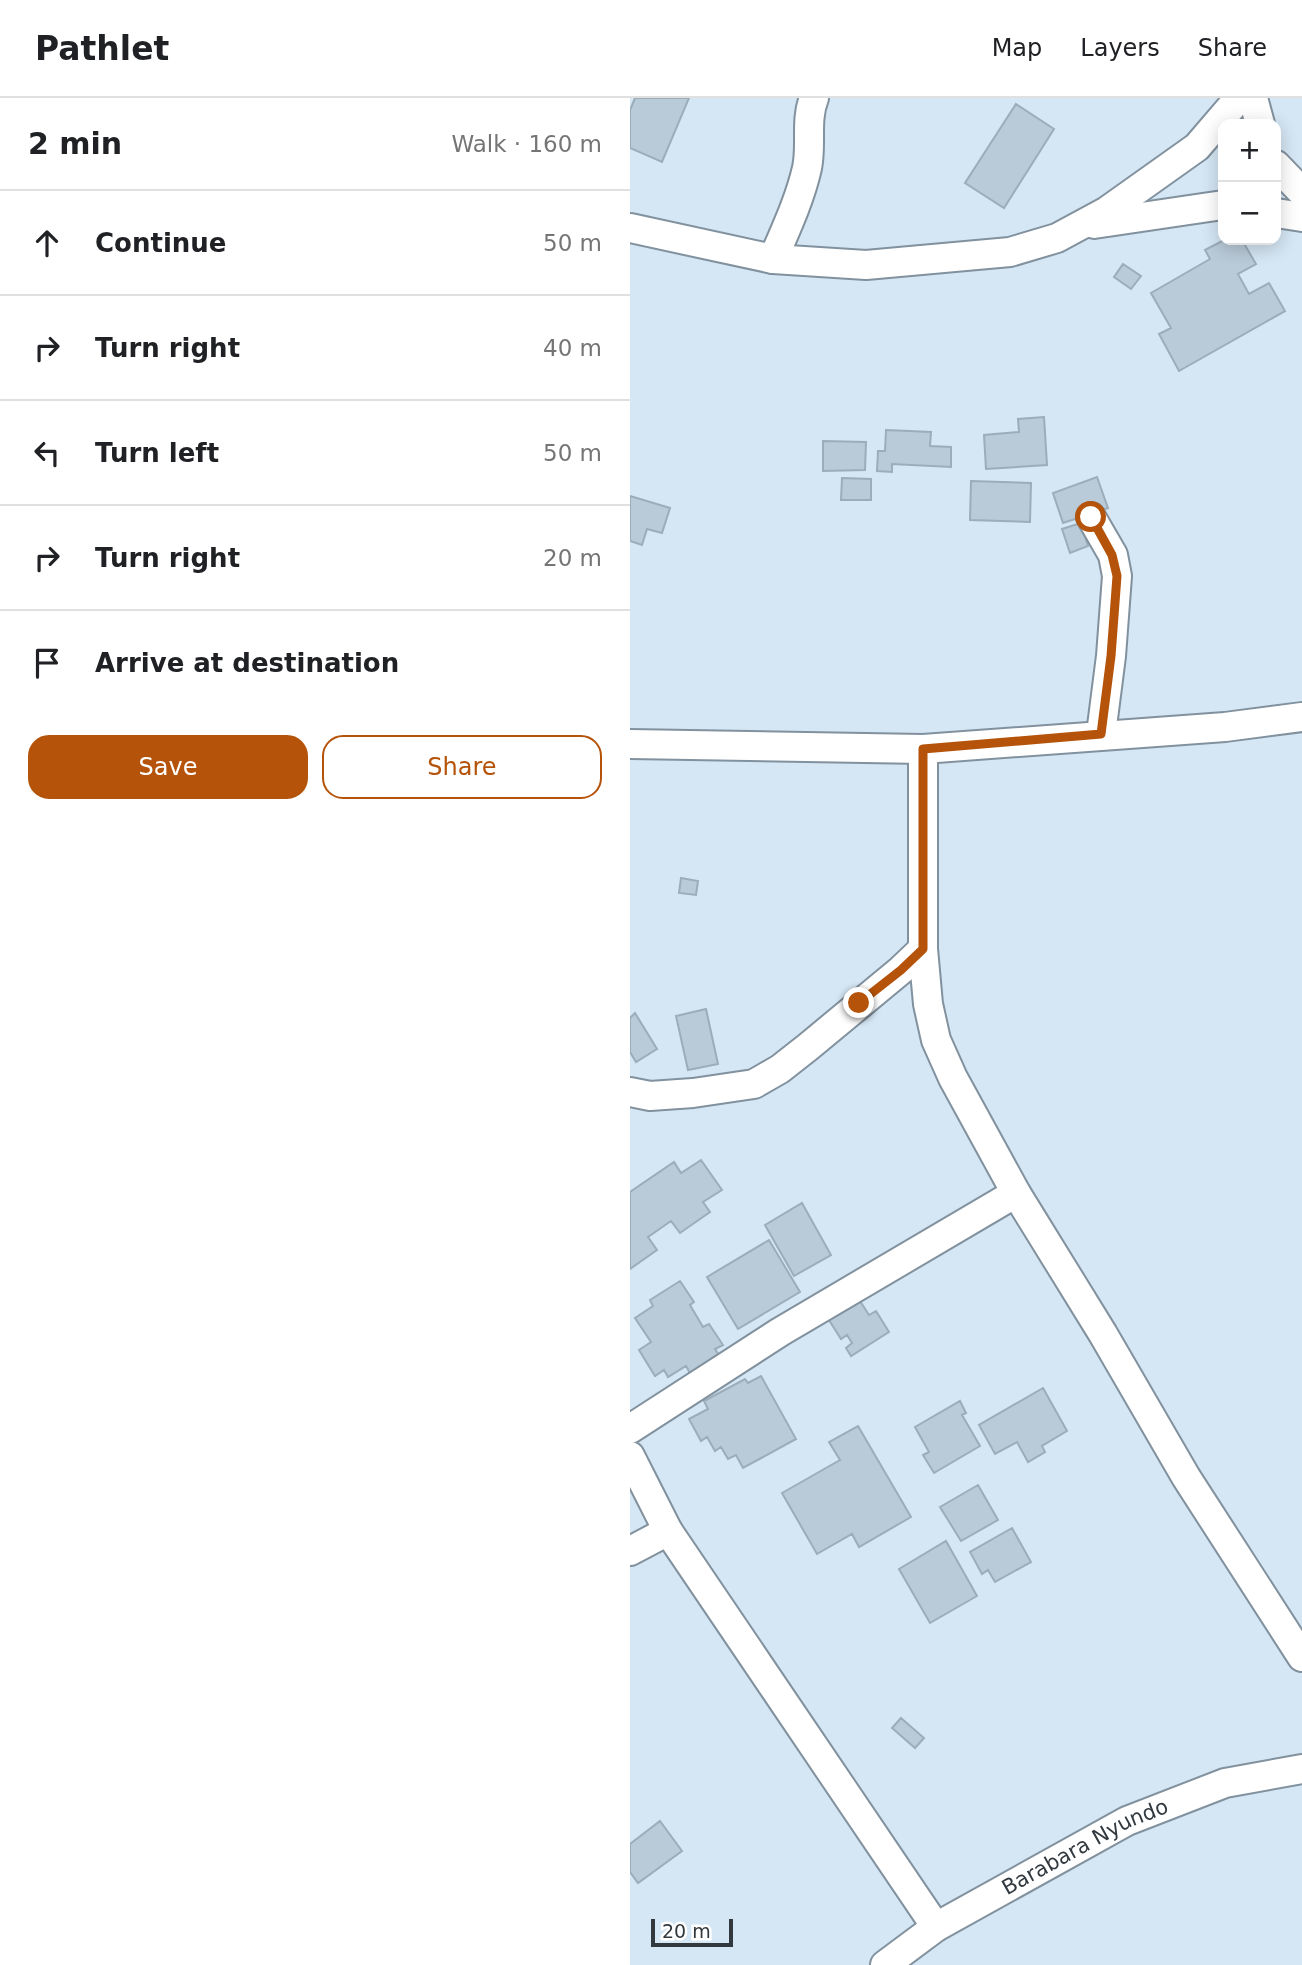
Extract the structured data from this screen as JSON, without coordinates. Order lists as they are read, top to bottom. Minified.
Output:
{"streets":{"street":["Barabara Nyundo"]},"scale_bar":"20 m","page":{"header":"Pathlet","nav":["Map","Layers","Share"],"heading":["2 min","Walk · 160 m"],"map_buttons":["+","−"],"list":[["Continue","50 m"],["Turn right","40 m"],["Turn left","50 m"],["Turn right","20 m"],"Arrive at destination"],"buttons":["Save","Share"],"scale":"20 m"}}
